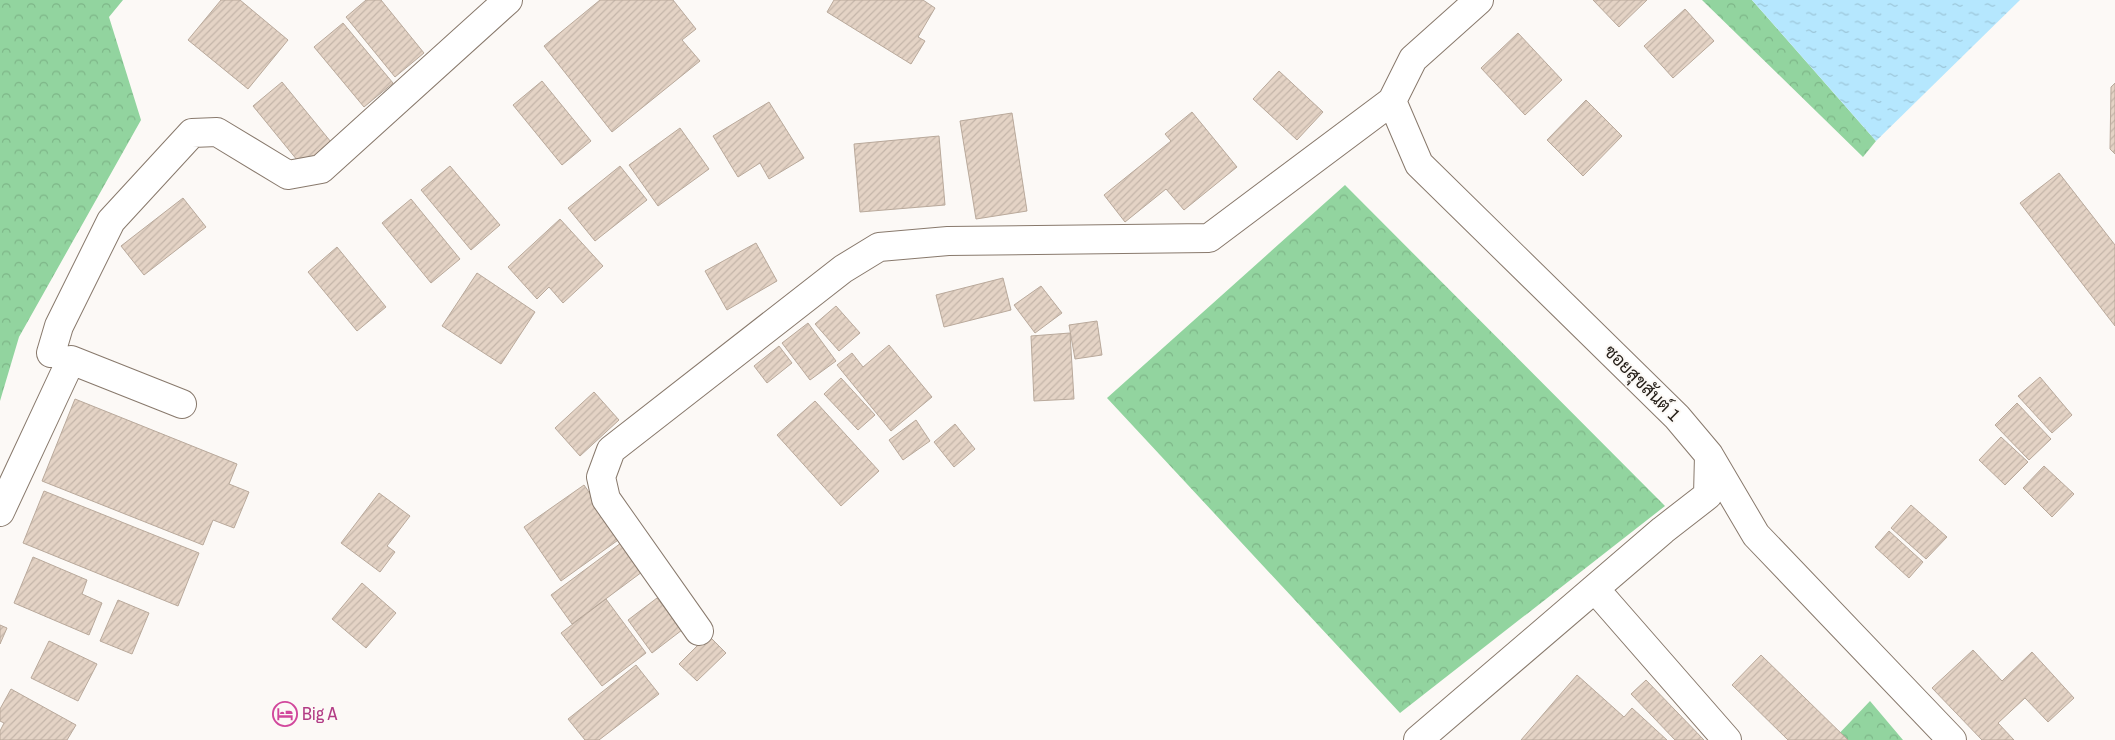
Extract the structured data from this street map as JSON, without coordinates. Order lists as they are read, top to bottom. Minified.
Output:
{"streets":{"street":["ซอยสุขสันต์ 1"]},"places":{"hotel":["Big A"]}}
